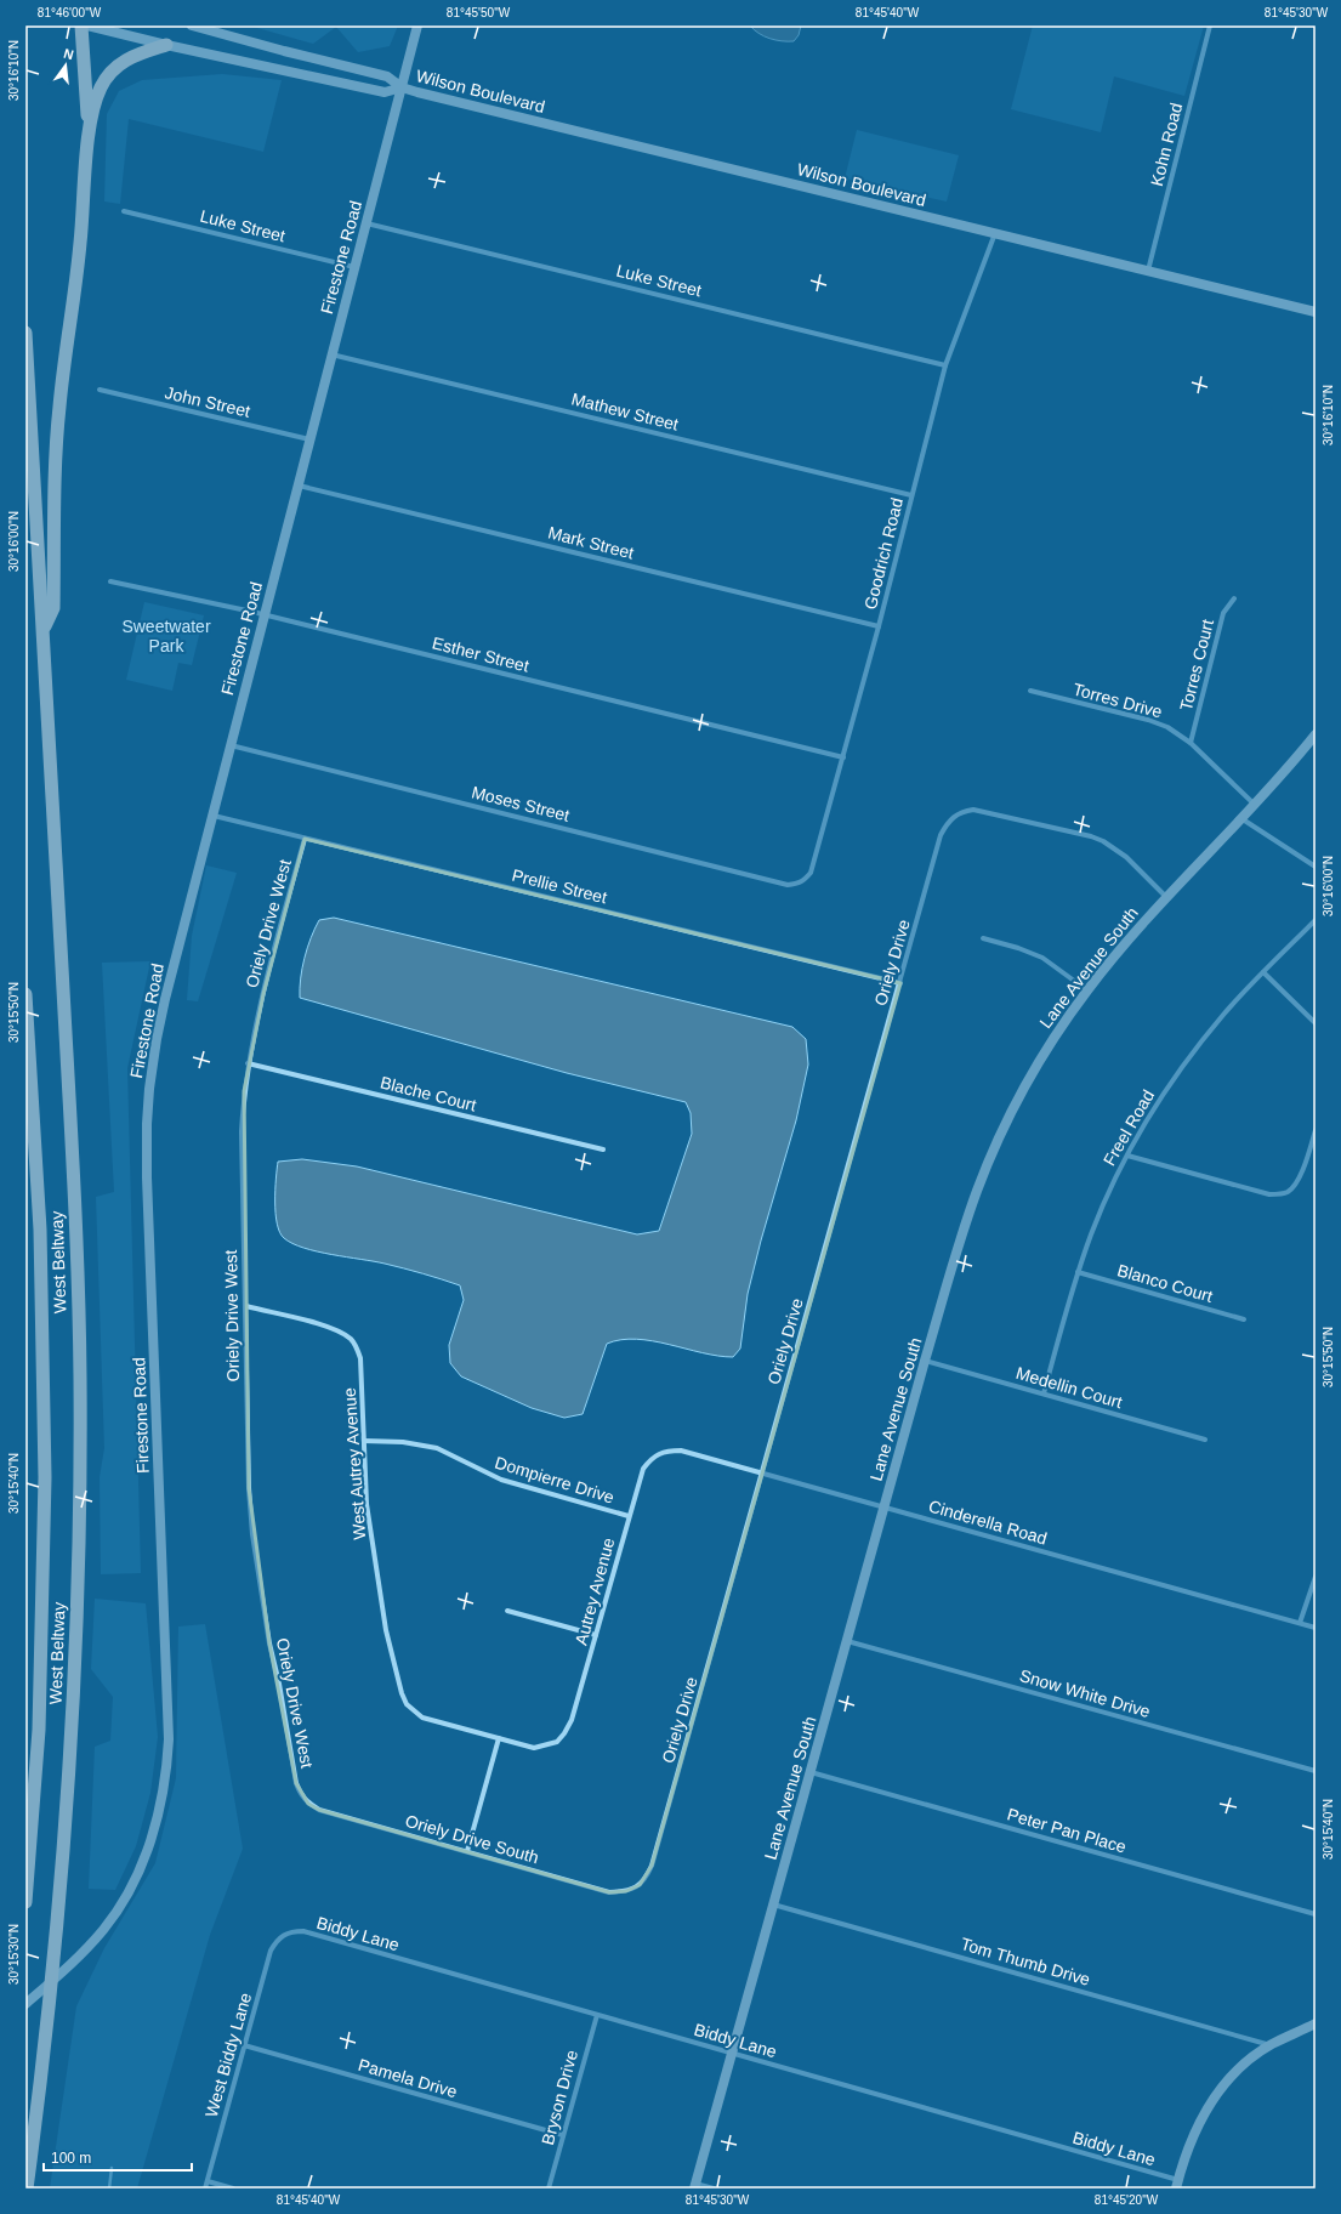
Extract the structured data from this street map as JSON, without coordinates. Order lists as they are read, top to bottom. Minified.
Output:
{"streets":{"highway":["West Beltway"],"street":["Wilson Boulevard","Kohn Road","Luke Street","Firestone Road","John Street","Mathew Street","Mark Street","Goodrich Road","Esther Street","Torres Court","Torres Drive","Moses Street","Prellie Street","Oriely Drive West","Oriely Drive","Lane Avenue South","Blache Court","Freel Road","Blanco Court","Medellin Court","West Autrey Avenue","Dompierre Drive","Cinderella Road","Autrey Avenue","Snow White Drive","Peter Pan Place","Oriely Drive South","Biddy Lane","Tom Thumb Drive","West Biddy Lane","Pamela Drive","Bryson Drive"]},"crossings":[["Wilson Boulevard","Kohn Road"],["Wilson Boulevard","Firestone Road"],["Wilson Boulevard","Goodrich Road"],["Luke Street","Firestone Road"],["Luke Street","Goodrich Road"],["Firestone Road","John Street"],["Firestone Road","Mathew Street"],["Firestone Road","Mark Street"],["Firestone Road","Esther Street"],["Firestone Road","Moses Street"],["Firestone Road","Prellie Street"],["Mathew Street","Goodrich Road"],["Mark Street","Goodrich Road"],["Goodrich Road","Esther Street"],["Goodrich Road","Moses Street"],["Torres Court","Torres Drive"],["Torres Drive","Lane Avenue South"],["Prellie Street","Oriely Drive West"],["Prellie Street","Oriely Drive"],["Oriely Drive West","Blache Court"],["Oriely Drive West","West Autrey Avenue"],["Oriely Drive West","Oriely Drive South"],["Oriely Drive","Lane Avenue South"],["Oriely Drive","Cinderella Road"],["Oriely Drive","Oriely Drive South"],["Lane Avenue South","Medellin Court"],["Lane Avenue South","Cinderella Road"],["Lane Avenue South","Snow White Drive"],["Lane Avenue South","Peter Pan Place"],["Lane Avenue South","Biddy Lane"],["Lane Avenue South","Tom Thumb Drive"],["Freel Road","Blanco Court"],["Freel Road","Medellin Court"],["West Autrey Avenue","Dompierre Drive"],["West Autrey Avenue","Autrey Avenue"],["Dompierre Drive","Autrey Avenue"],["Cinderella Road","Autrey Avenue"],["Biddy Lane","West Biddy Lane"],["Biddy Lane","Bryson Drive"],["West Biddy Lane","Pamela Drive"],["Pamela Drive","Bryson Drive"]],"parks":["Sweetwater Park"],"scale_bar":"100 m","north":"top","coordinates":["81°46'00\"W","81°45'50\"W","81°45'40\"W","81°45'30\"W","30°16'10\"N","30°16'00\"N","30°15'50\"N","30°15'40\"N","30°15'30\"N","81°45'20\"W"]}
